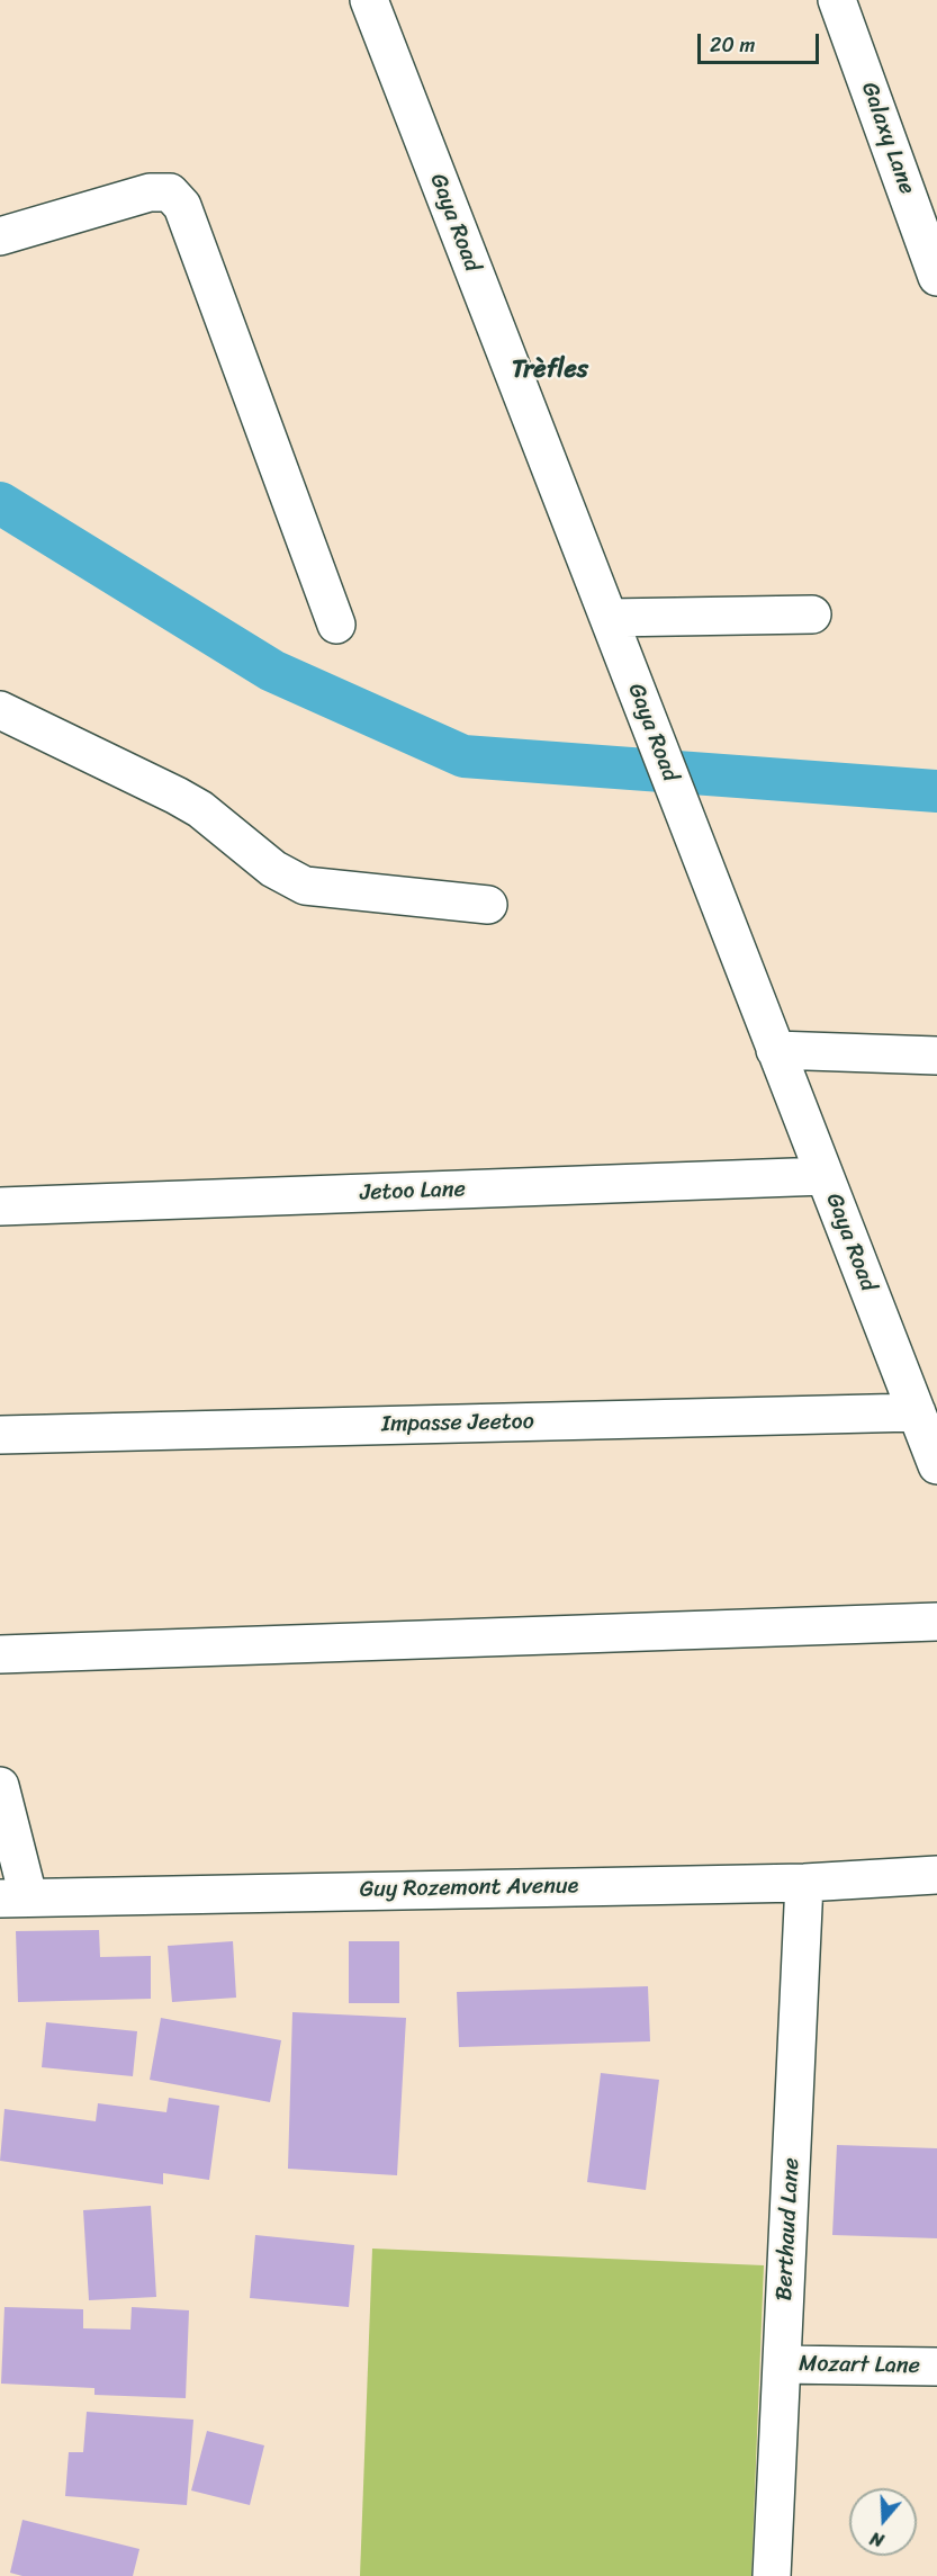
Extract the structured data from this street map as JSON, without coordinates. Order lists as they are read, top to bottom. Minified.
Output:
{"streets":{"street":["Galaxy Lane","Gaya Road","Jetoo Lane","Impasse Jeetoo","Guy Rozemont Avenue","Berthaud Lane","Mozart Lane"]},"crossings":[["Gaya Road","Jetoo Lane"],["Gaya Road","Impasse Jeetoo"],["Guy Rozemont Avenue","Berthaud Lane"],["Berthaud Lane","Mozart Lane"]],"districts":["Trèfles"],"scale_bar":"20 m","north":"bottom"}
